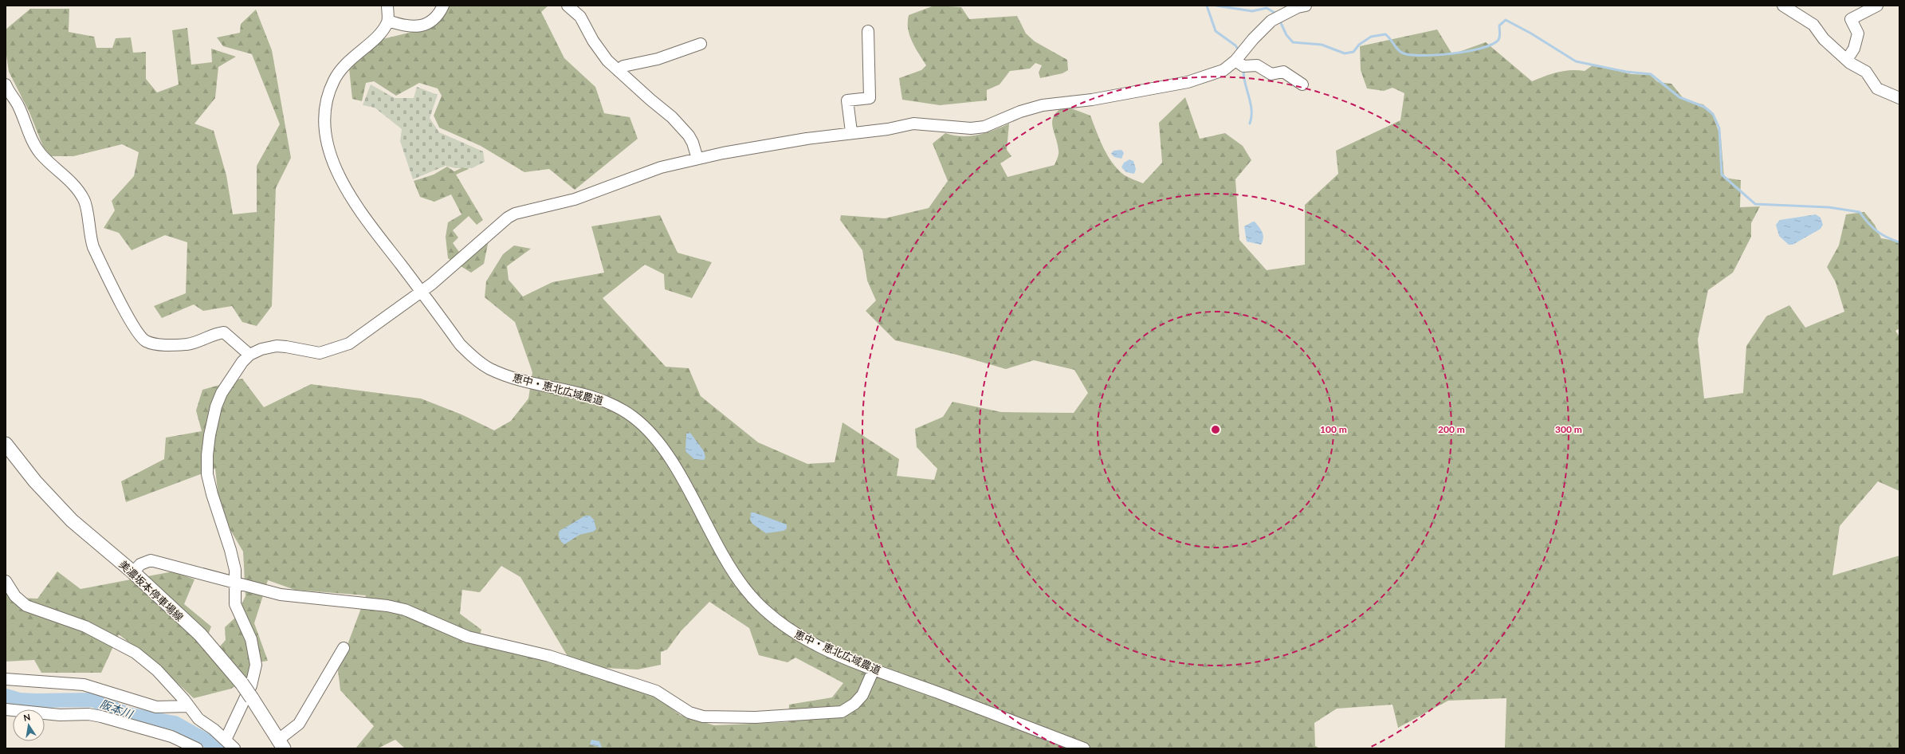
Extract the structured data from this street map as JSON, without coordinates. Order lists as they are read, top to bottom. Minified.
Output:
{"streets":{"main road":["美濃坂本停車場線"],"street":["恵中・恵北広域農道"]},"water":["阪本川"],"north":"top","rings":["100 m","200 m","300 m"]}
